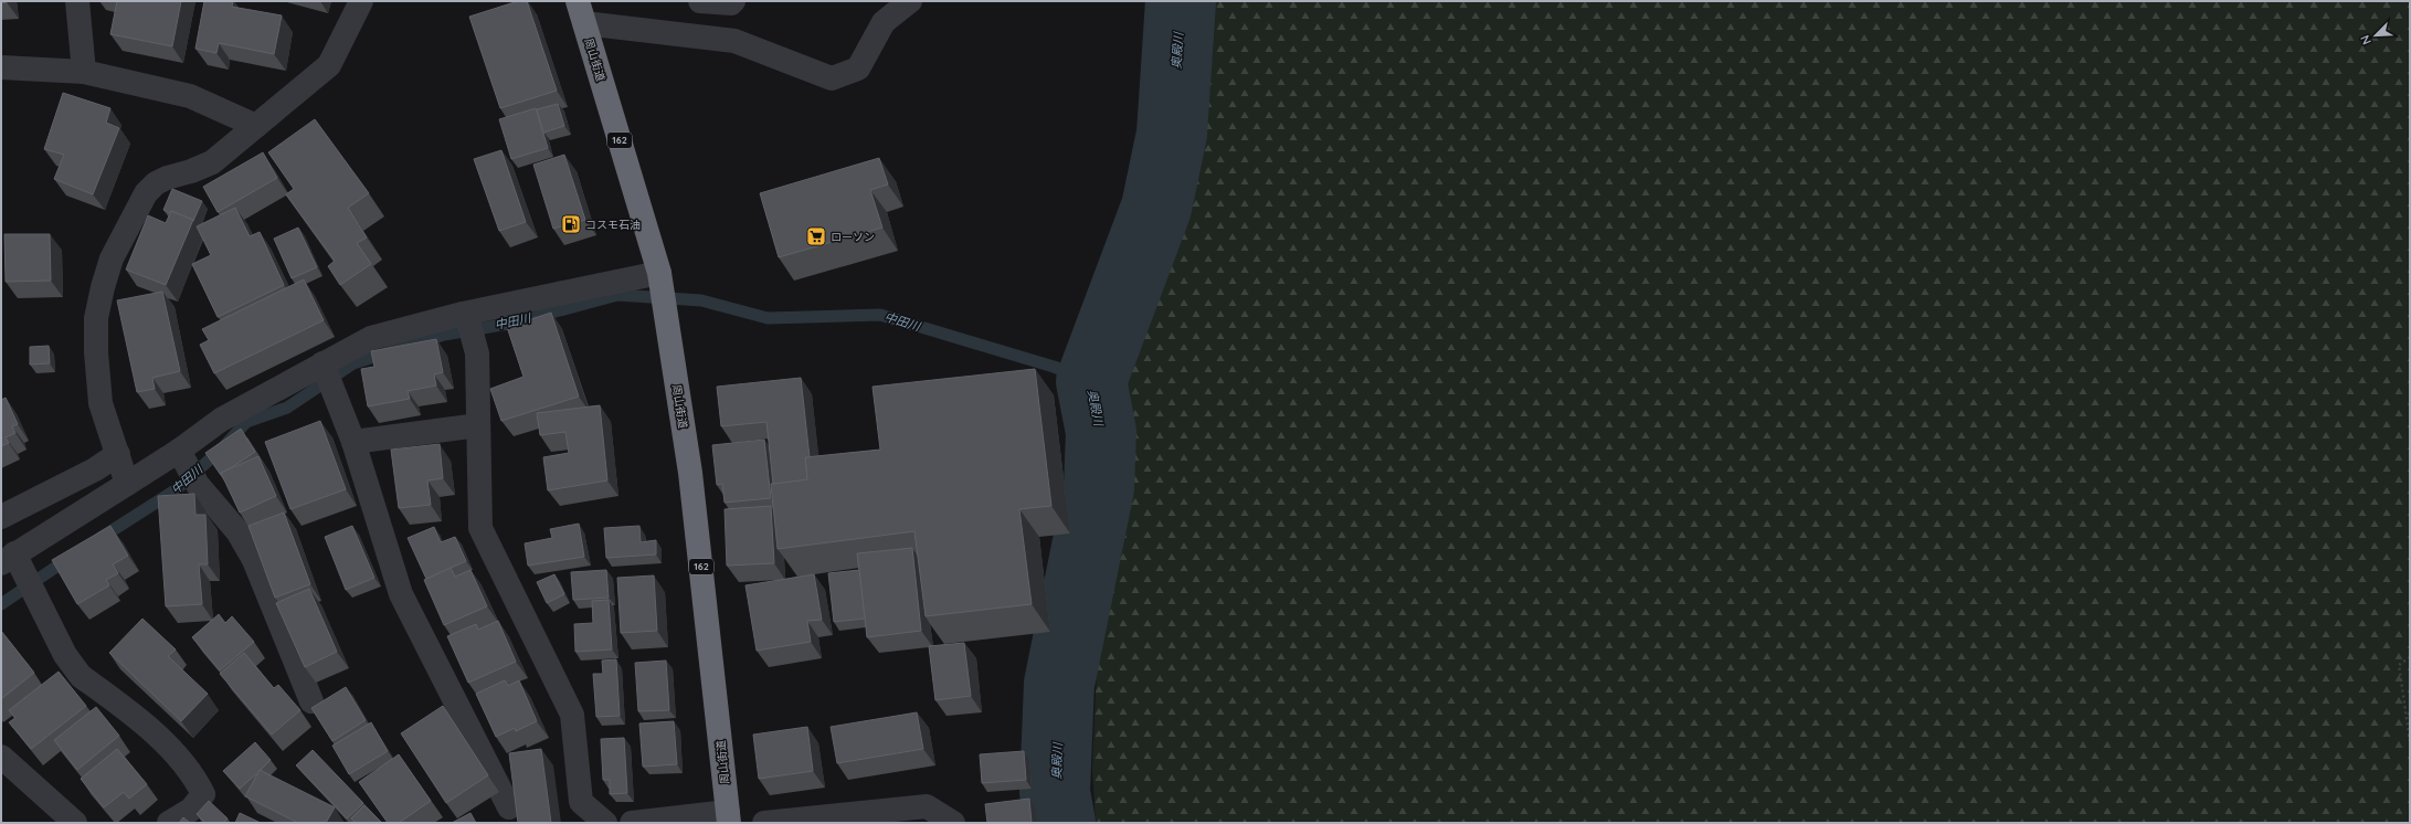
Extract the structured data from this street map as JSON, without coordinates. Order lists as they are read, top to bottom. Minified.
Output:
{"streets":{"highway":["周山街道","162"]},"water":["奥殿川","中田川"],"places":{"fuel station":["コスモ石油"],"supermarket":["ローソン"]},"north":"bottom left"}
